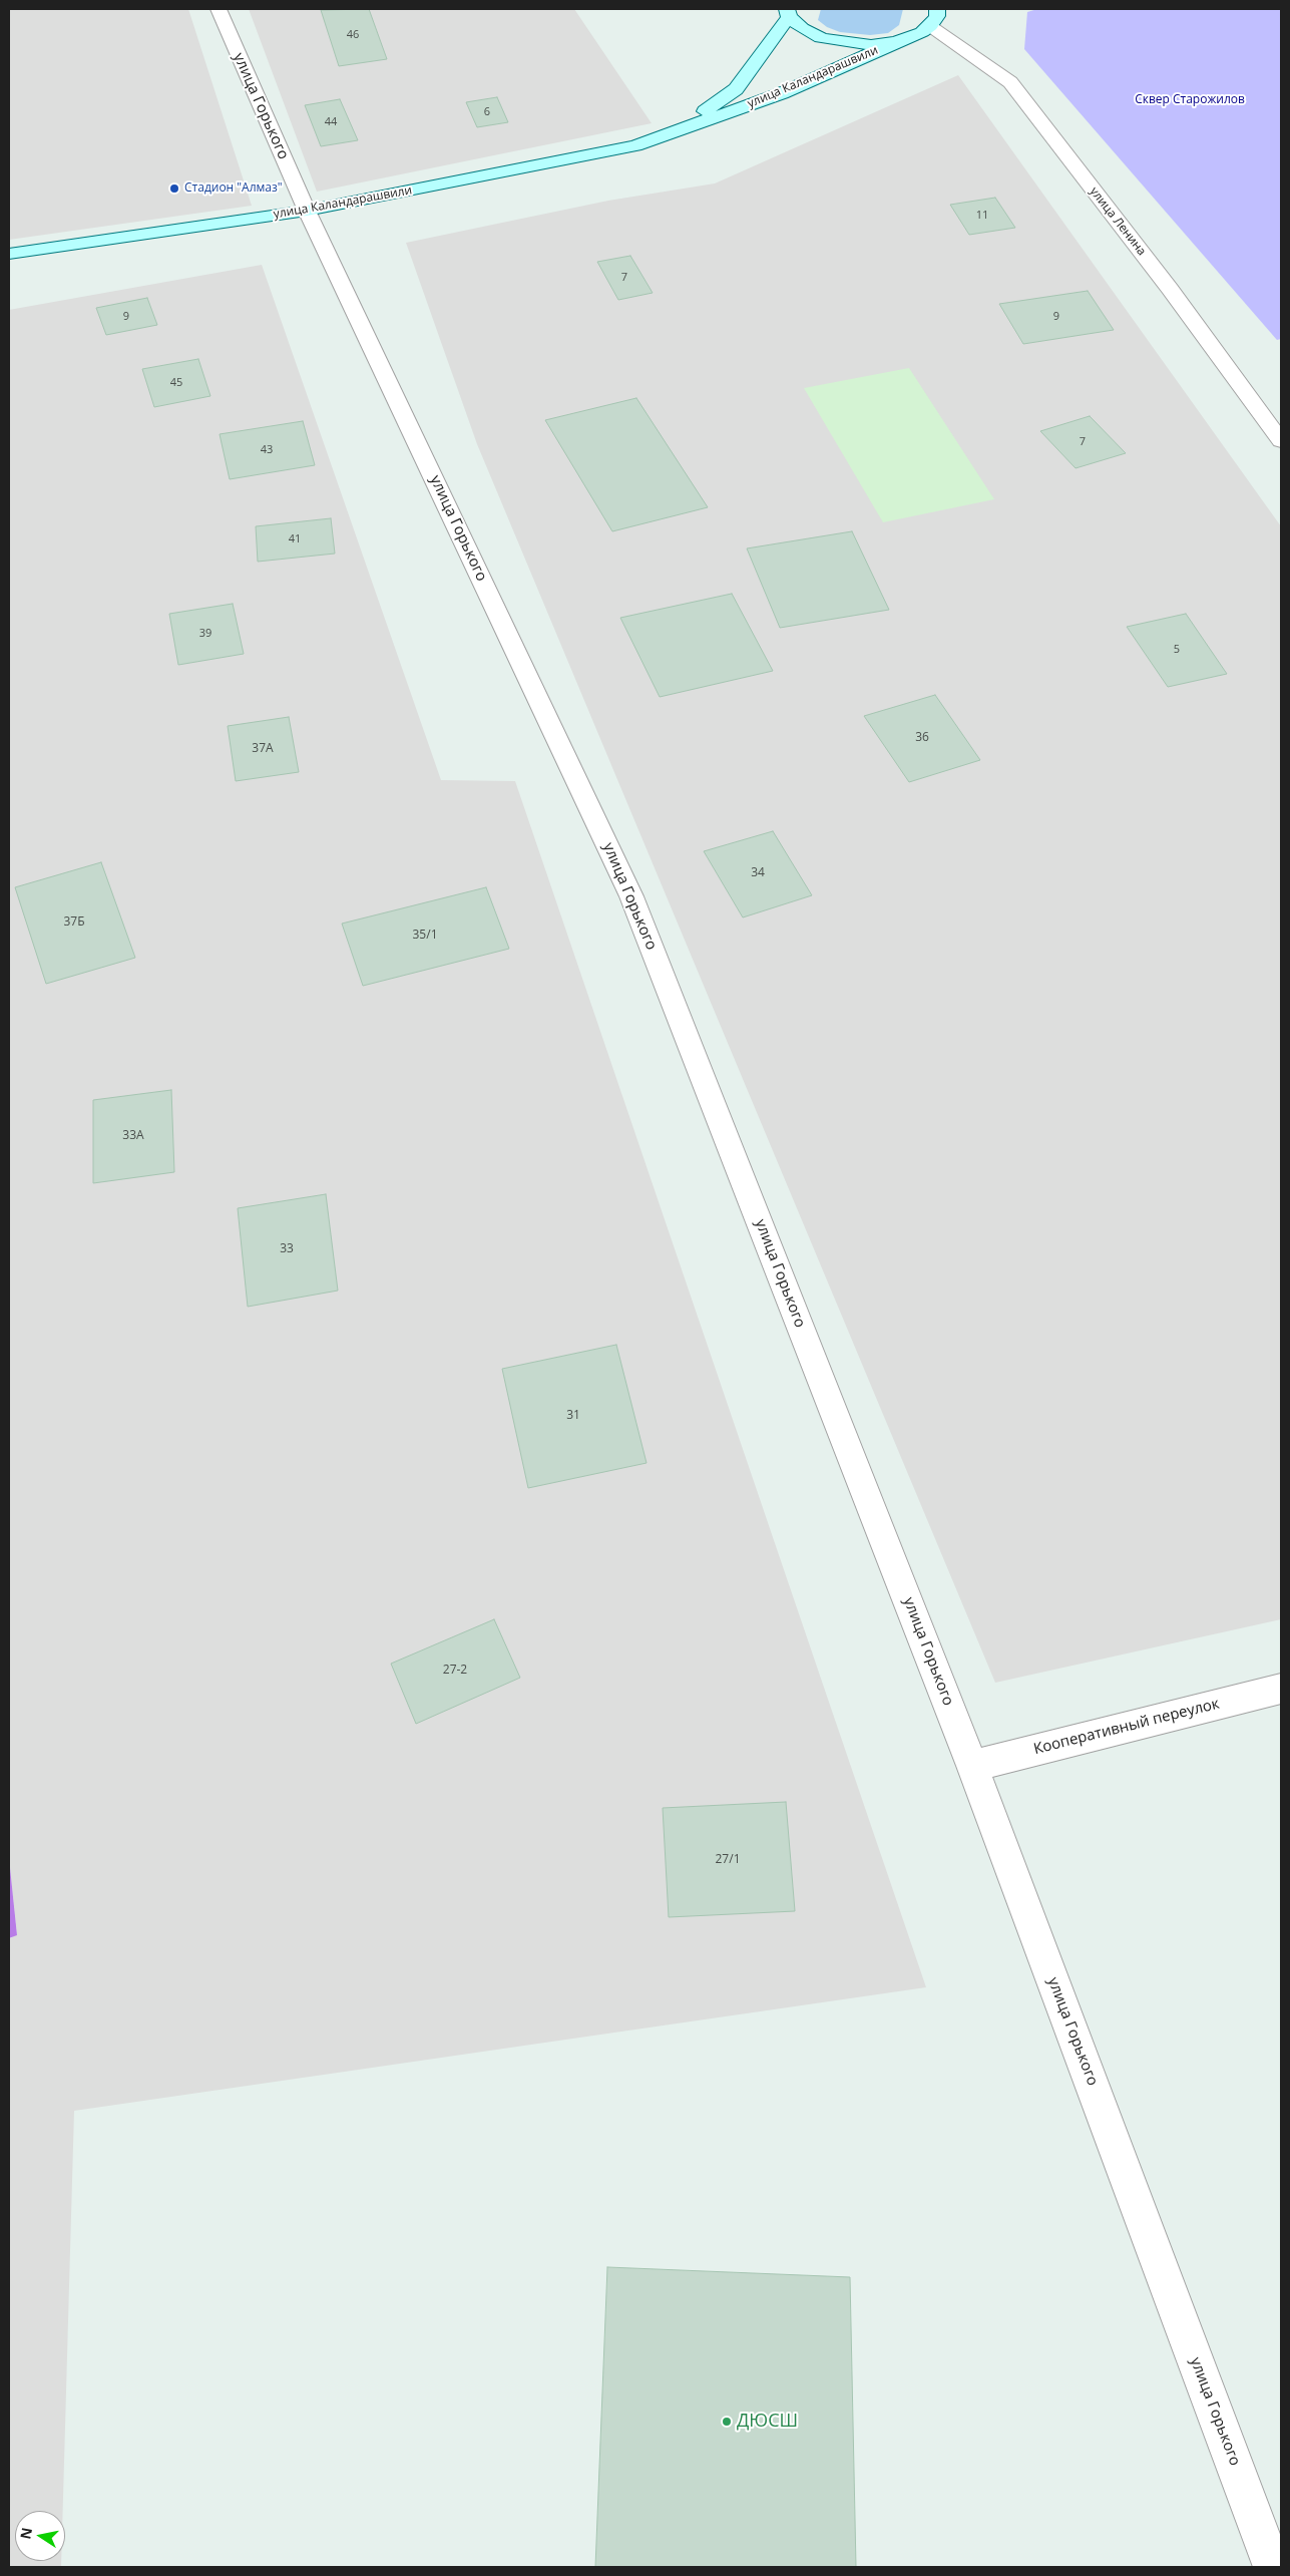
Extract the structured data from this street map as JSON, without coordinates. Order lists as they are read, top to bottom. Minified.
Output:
{"streets":{"main road":["улица Каландарашвили"],"street":["улица Горького","улица Ленина","Кооперативный переулок"]},"crossings":[["улица Каландарашвили","улица Горького"],["улица Горького","Кооперативный переулок"]],"parks":["Cквер Старожилов"],"places":["Стадион \"Алмаз\"","ДЮСШ"],"house_numbers":["46","6","44","11","7","9","9","45","7","43","41","39","5","36","37А","34","37Б","35/1","33А","33","31","27-2","27/1"],"north":"left"}
